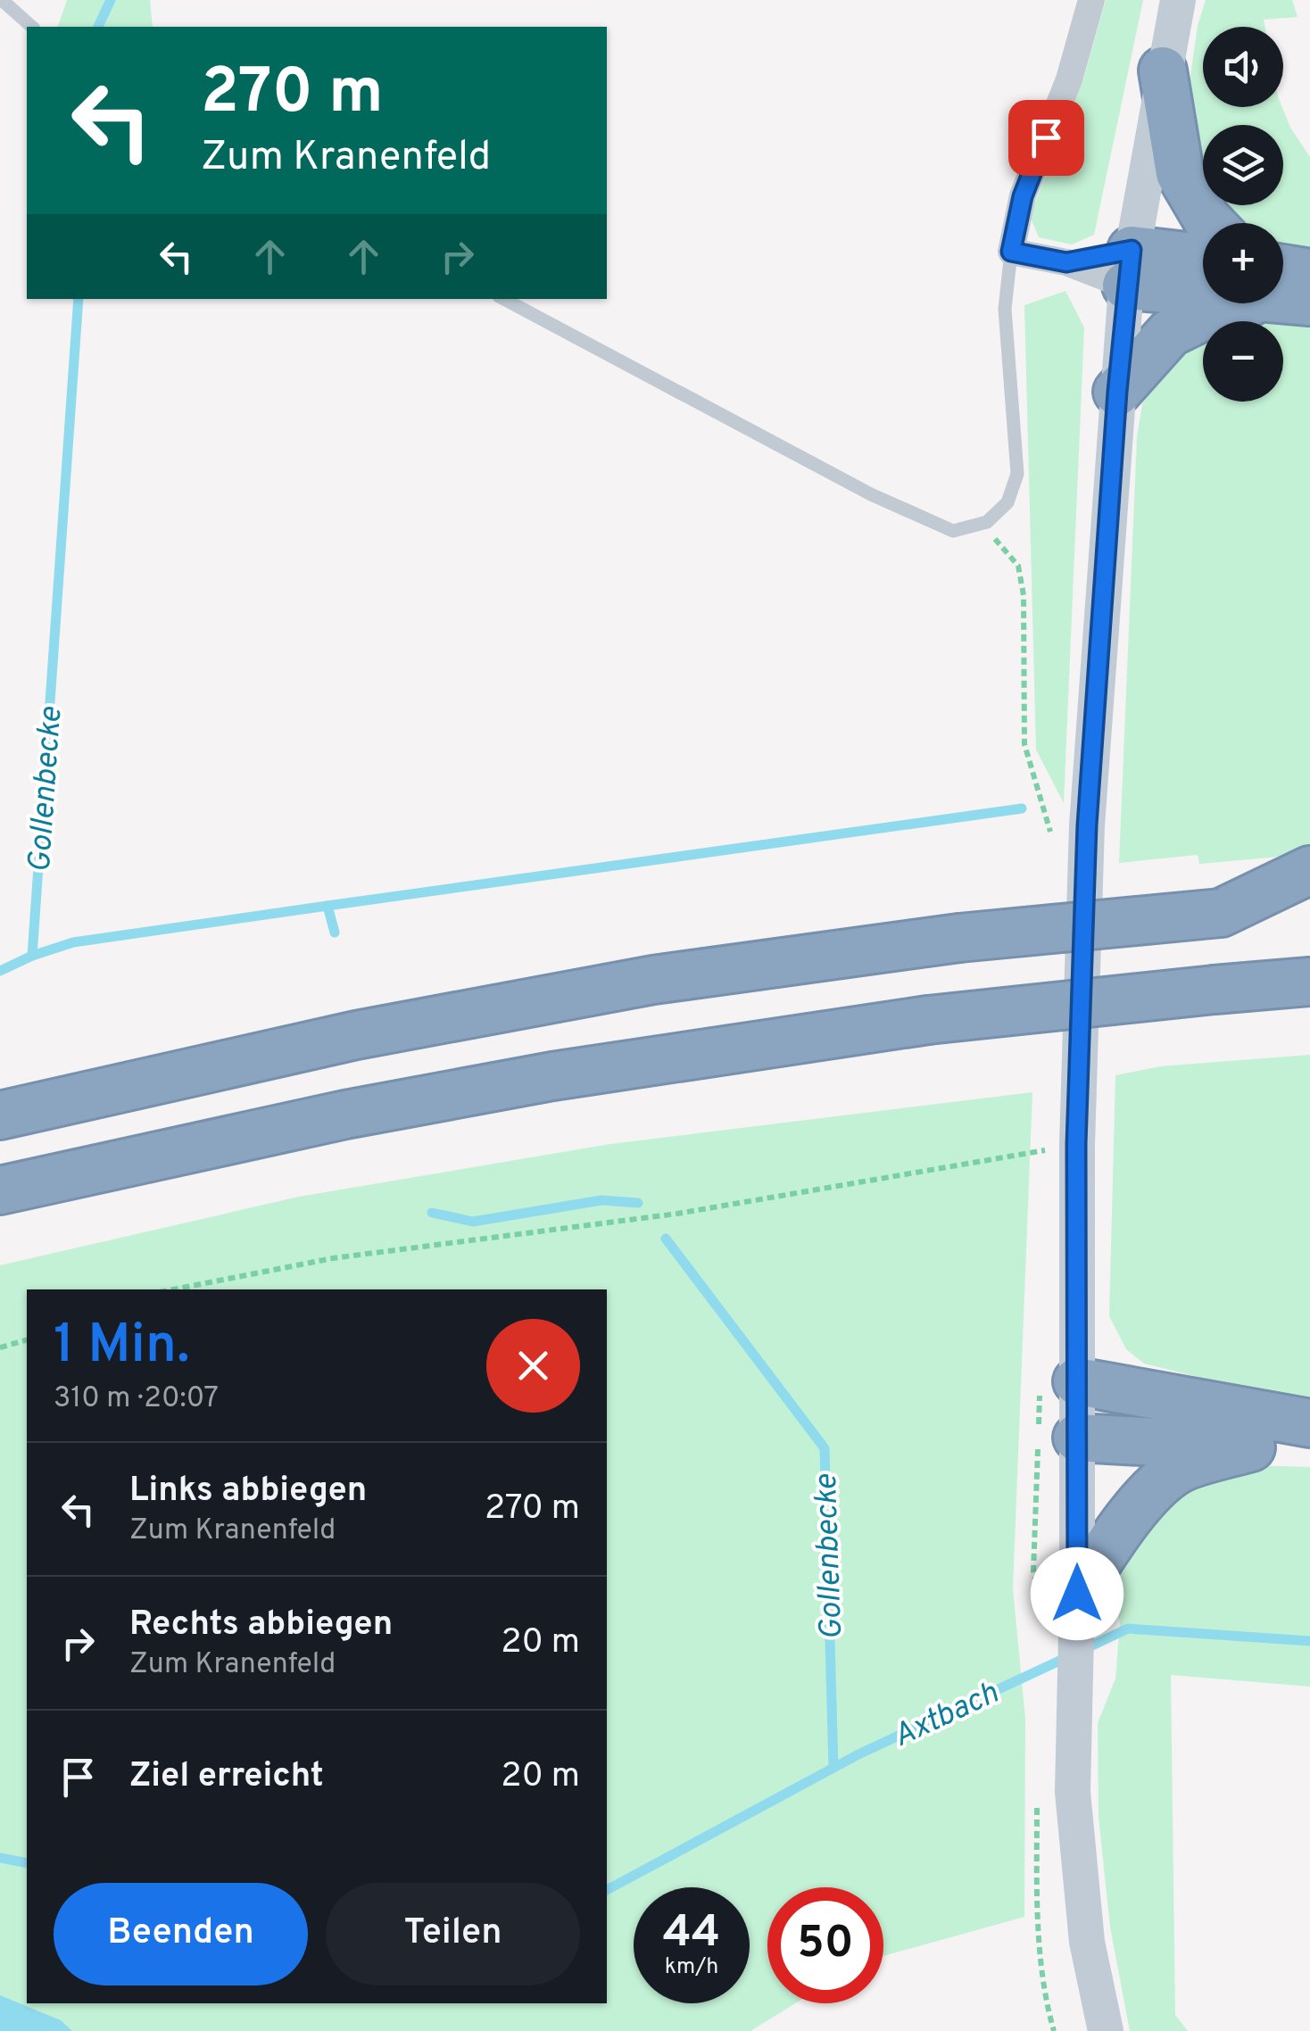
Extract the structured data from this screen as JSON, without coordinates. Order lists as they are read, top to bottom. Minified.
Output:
{"water":["Gollenbecke","Axtbach"],"page":{"map_buttons":["+","−"],"turn":["270 m","Zum Kranenfeld"],"heading":["1 Min.","310 m · 20:07"],"list":[{"name":"Links abbiegen","note":"Zum Kranenfeld","value":"270 m"},{"name":"Rechts abbiegen","note":"Zum Kranenfeld","value":"20 m"},{"name":"Ziel erreicht","value":"20 m"}],"buttons":["Beenden","Teilen"],"speed":"44 km/h","limit":"50"}}
